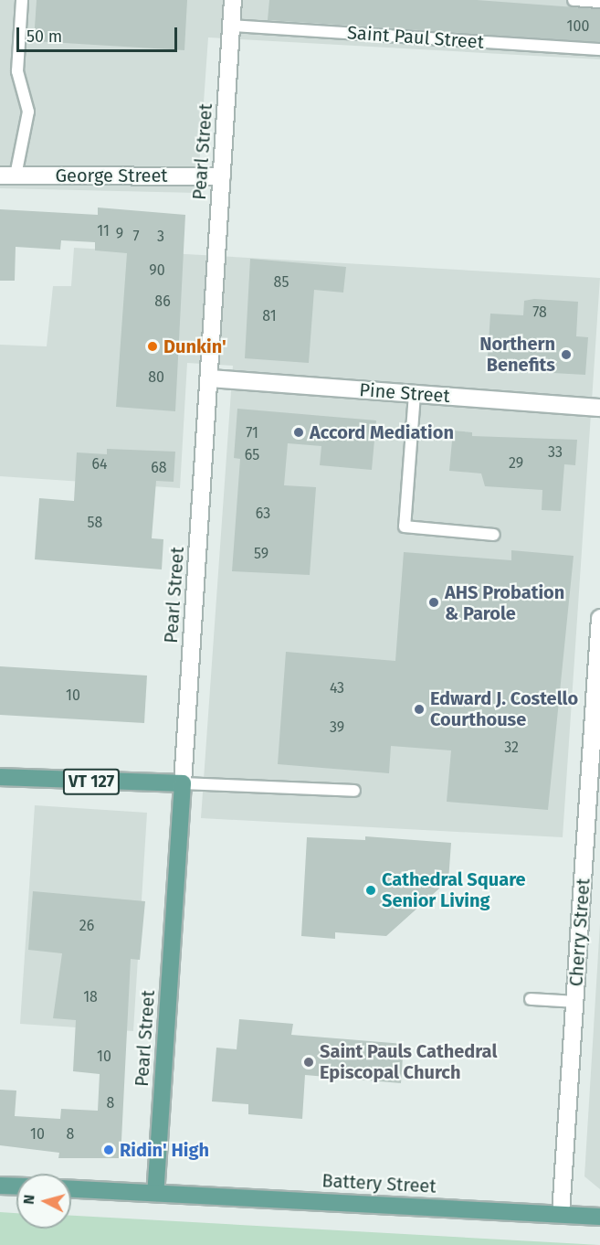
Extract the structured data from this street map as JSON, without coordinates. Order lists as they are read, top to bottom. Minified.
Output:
{"streets":{"main road":["Pearl Street","VT 127","Battery Street"],"street":["George Street","Pine Street","Cherry Street"],"lane":["Saint Paul Street"]},"crossings":[["Saint Paul Street","Pearl Street"],["Pearl Street","George Street"],["Pearl Street","Pine Street"],["Pearl Street","VT 127"],["Pearl Street","Battery Street"],["Cherry Street","Battery Street"]],"places":["Dunkin'","Northern Benefits","Accord Mediation","AHS Probation & Parole","Edward J. Costello Courthouse","Cathedral Square Senior Living","Saint Pauls Cathedral Episcopal Church","Ridin' High"],"house_numbers":["100","11","9","7","3","90","85","86","78","81","80","71","33","65","29","64","68","63","58","59","43","10","39","32","26","18","10","8","10","8"],"scale_bar":"50 m","north":"left"}
